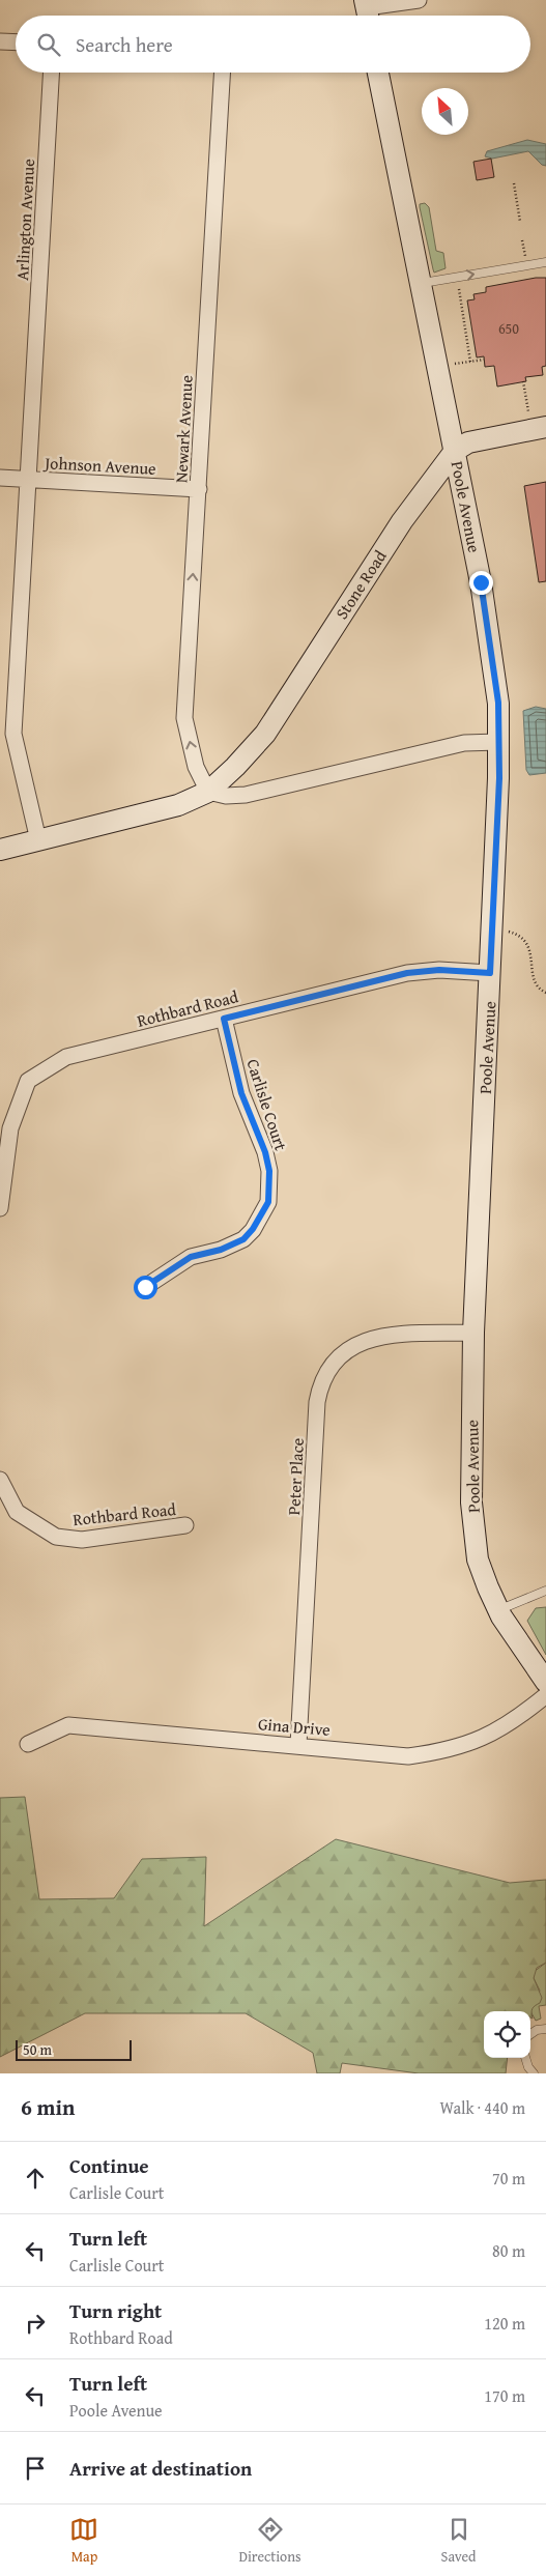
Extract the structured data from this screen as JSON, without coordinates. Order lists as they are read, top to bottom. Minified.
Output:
{"streets":{"street":["Arlington Avenue","Newark Avenue","Johnson Avenue","Poole Avenue","Stone Road","Rothbard Road","Carlisle Court","Peter Place","Gina Drive"]},"crossings":[["Arlington Avenue","Johnson Avenue"],["Arlington Avenue","Stone Road"],["Newark Avenue","Johnson Avenue"],["Newark Avenue","Stone Road"],["Poole Avenue","Stone Road"],["Poole Avenue","Rothbard Road"],["Poole Avenue","Peter Place"],["Rothbard Road","Carlisle Court"],["Peter Place","Gina Drive"]],"one_way":["Newark Avenue"],"house_numbers":["650"],"scale_bar":"50 m","north":"top left","page":{"search":"Search here","scale":"50 m","heading":["6 min","Walk · 440 m"],"list":[["Continue","Carlisle Court","70 m"],["Turn left","Carlisle Court","80 m"],["Turn right","Rothbard Road","120 m"],["Turn left","Poole Avenue","170 m"],"Arrive at destination"],"nav":["Map","Directions","Saved"]}}
